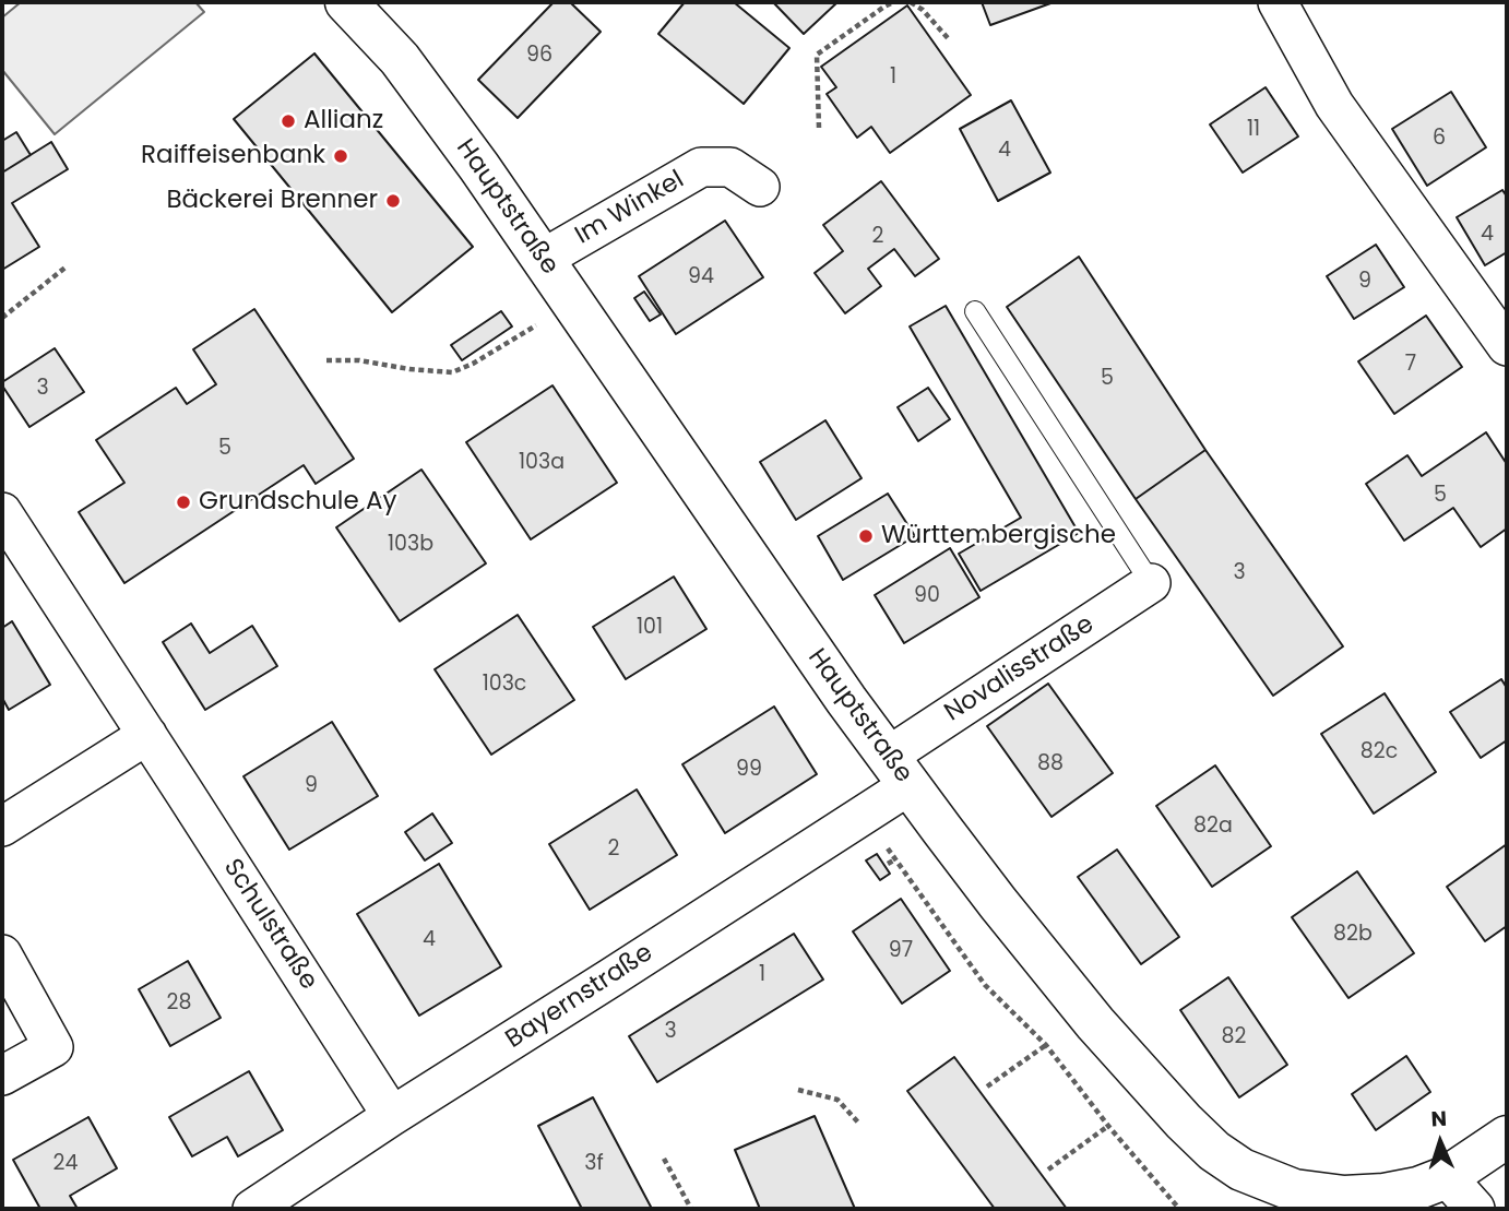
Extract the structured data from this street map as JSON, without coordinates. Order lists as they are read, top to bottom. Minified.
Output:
{"streets":{"main road":["Hauptstraße"],"street":["Im Winkel","Novalisstraße","Schulstraße","Bayernstraße"]},"crossings":[["Hauptstraße","Im Winkel"],["Hauptstraße","Novalisstraße"],["Hauptstraße","Bayernstraße"],["Novalisstraße","Bayernstraße"],["Schulstraße","Bayernstraße"]],"places":["Allianz","Raiffeisenbank","Bäckerei Brenner","Grundschule Ay","Württembergische"],"house_numbers":["96","1","11","6","4","4","2","94","9","7","5","3","5","103a","5","103b","3","90","101","103c","82c","88","99","9","82a","2","82b","4","97","1","28","3","82","24","3f"],"north":"top"}
